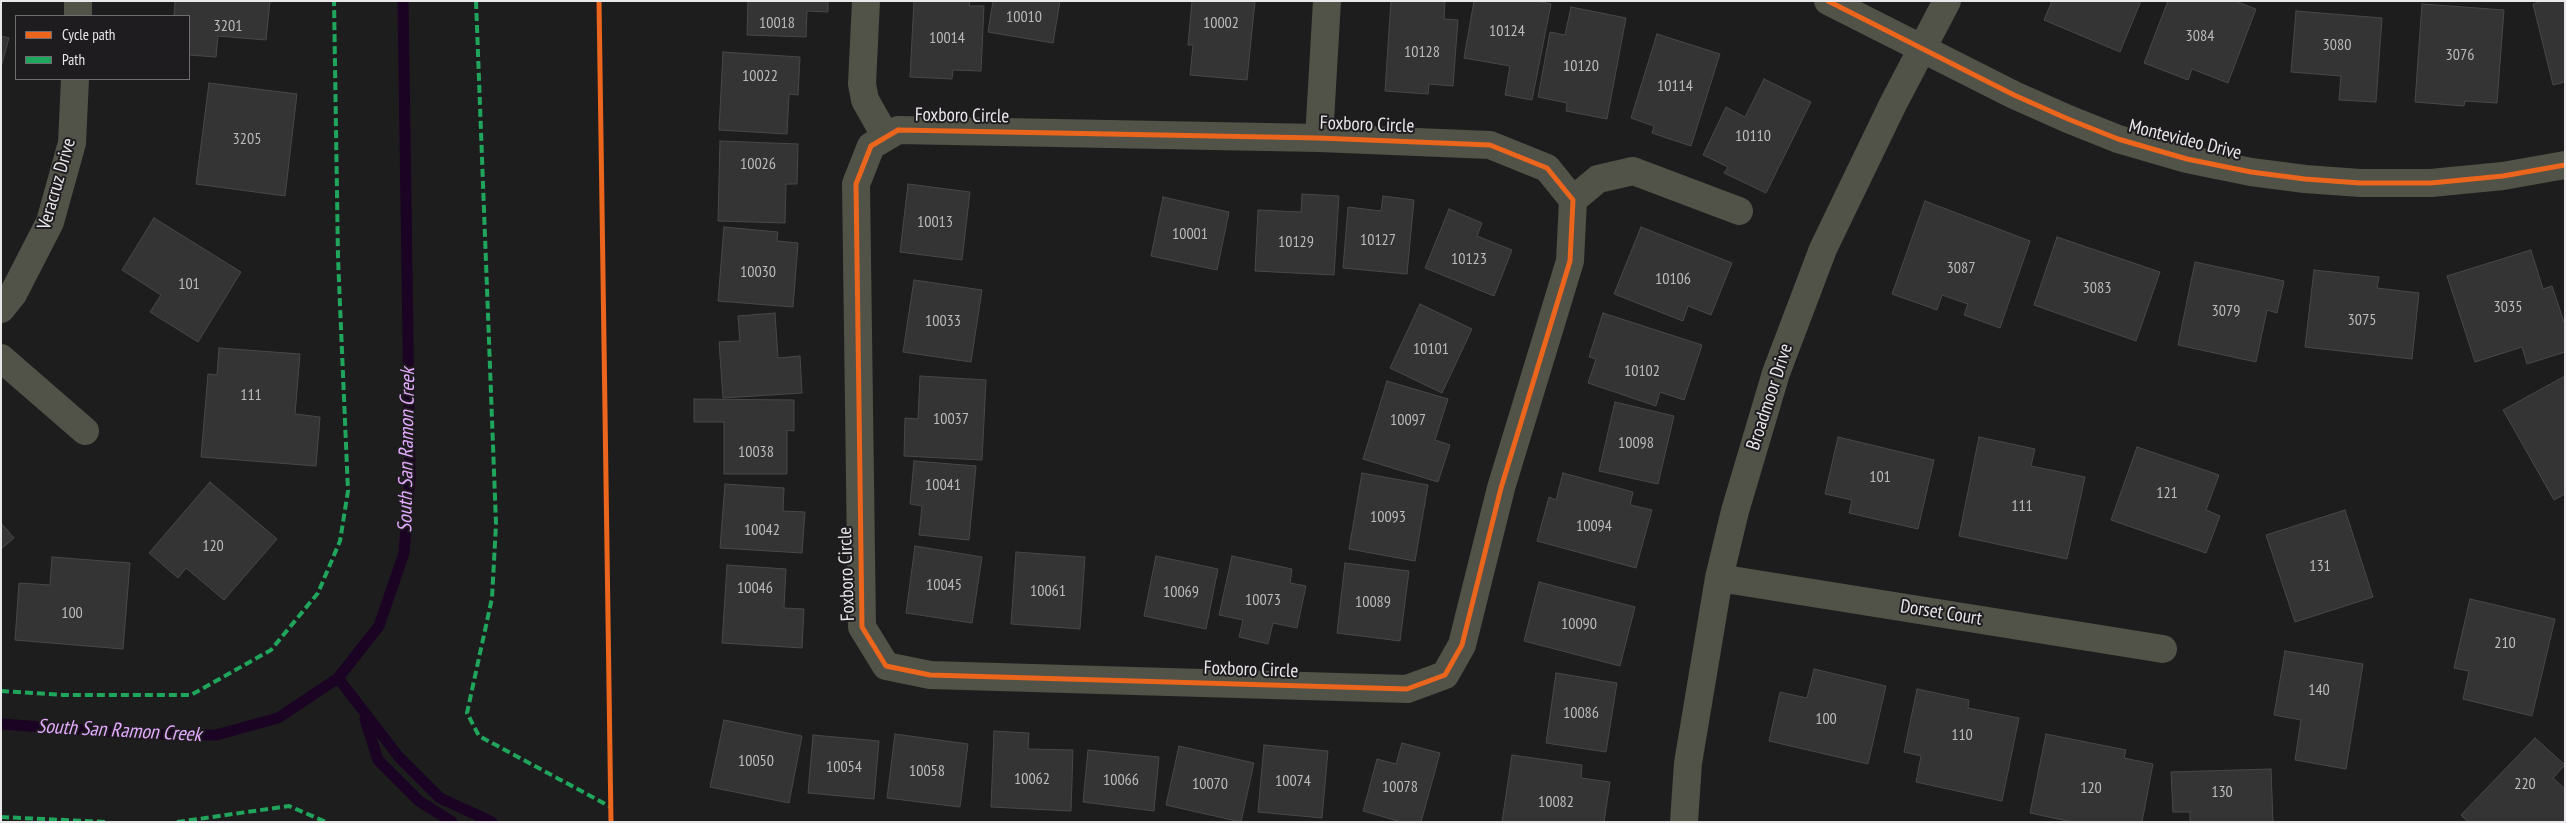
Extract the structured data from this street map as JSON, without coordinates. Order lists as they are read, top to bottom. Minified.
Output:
{"streets":{"street":["Foxboro Circle","Montevideo Drive","Veracruz Drive","Broadmoor Drive","Dorset Court"]},"crossings":[["Montevideo Drive","Broadmoor Drive"],["Broadmoor Drive","Dorset Court"]],"water":["South San Ramon Creek"],"house_numbers":["10010","10018","10002","3201","10124","3084","10014","3080","10128","3076","10120","10022","10114","10110","3205","10026","10013","10001","10127","10129","10123","3087","10030","10106","101","3083","3035","3079","3075","10033","10101","10102","111","10037","10097","10098","10038","101","10041","121","111","10093","10094","10042","120","131","10045","10046","10061","10069","10073","10089","100","10090","210","140","10086","100","110","10050","10054","10058","10062","10066","10074","10070","220","10078","120","130","10082"],"legend":["Cycle path","Path"]}
